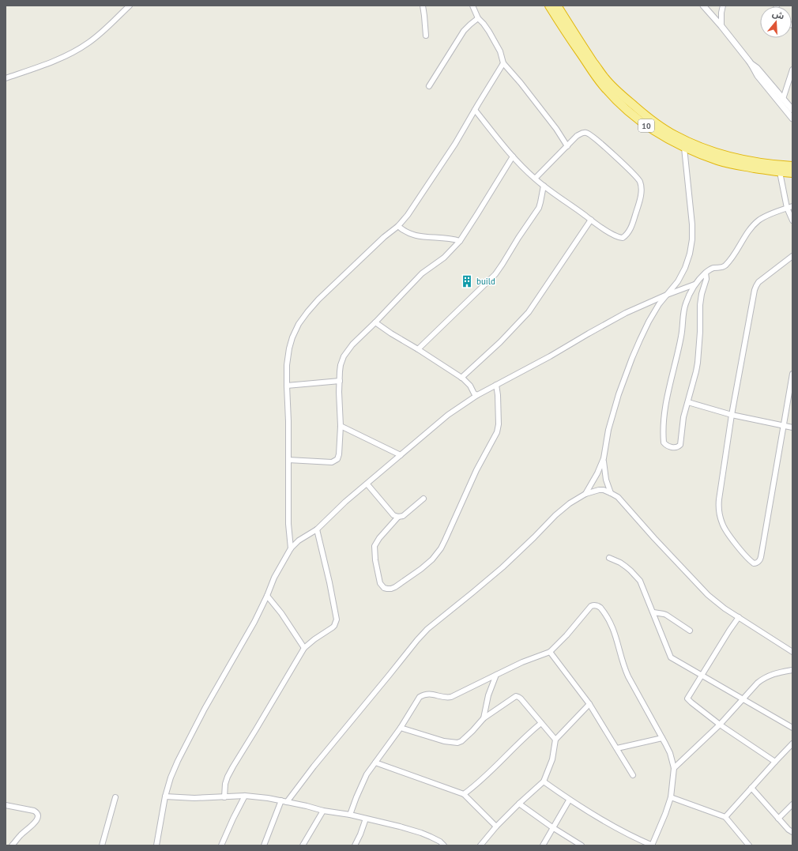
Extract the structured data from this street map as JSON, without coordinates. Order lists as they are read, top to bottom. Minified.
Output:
{"streets":{"highway":["10"]},"places":{"building":["build"]},"north":"top"}
